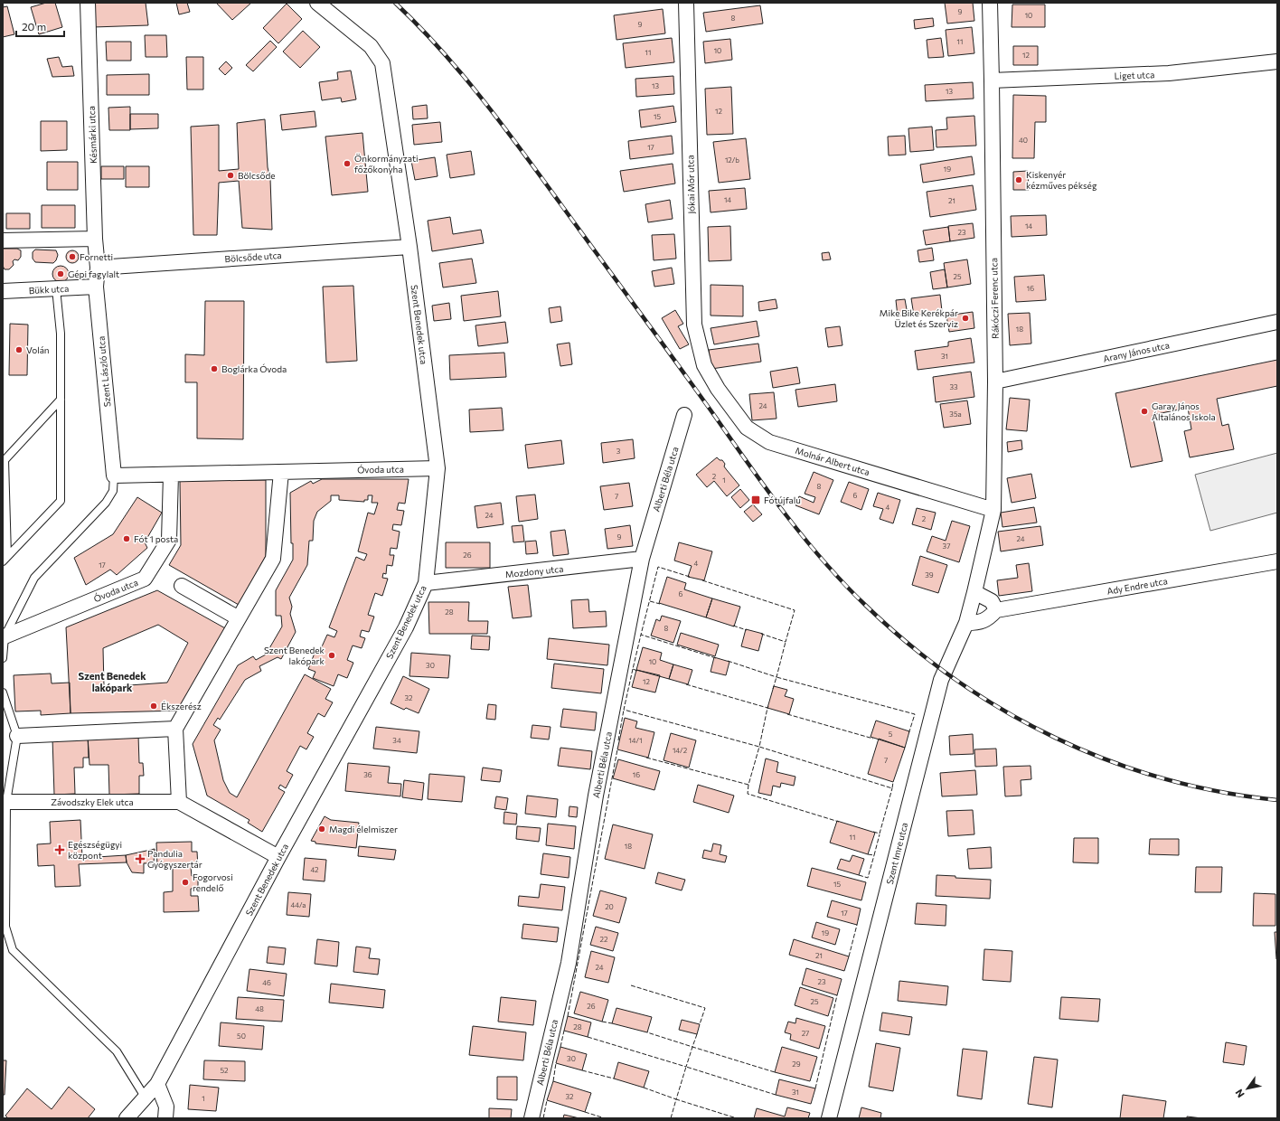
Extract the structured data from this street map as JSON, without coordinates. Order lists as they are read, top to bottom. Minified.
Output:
{"streets":{"street":["Liget utca","Késmárki utca","Jókai Mór utca","Bölcsőde utca","Bükk utca","Rákóczi Ferenc utca","Szent Benedek utca","Arany János utca","Szent László utca","Molnár Albert utca","Óvoda utca","Alberti Béla utca","Mozdony utca","Ady Endre utca","Závodszky Elek utca","Szent Imre utca"]},"crossings":[["Liget utca","Rákóczi Ferenc utca"],["Késmárki utca","Bölcsőde utca"],["Késmárki utca","Szent László utca"],["Jókai Mór utca","Molnár Albert utca"],["Bölcsőde utca","Szent Benedek utca"],["Bölcsőde utca","Szent László utca"],["Bükk utca","Szent László utca"],["Rákóczi Ferenc utca","Arany János utca"],["Rákóczi Ferenc utca","Molnár Albert utca"],["Rákóczi Ferenc utca","Szent Imre utca"],["Szent Benedek utca","Óvoda utca"],["Szent Benedek utca","Mozdony utca"],["Szent László utca","Óvoda utca"],["Alberti Béla utca","Mozdony utca"],["Ady Endre utca","Szent Imre utca"]],"districts":["Szent Benedek lakópark"],"places":{"other":["Önkormányzati főzőkonyha","Bölcsőde","Kiskenyér kézműves pékség","Fornetti","Gépi fagylalt","Mike Bike Kerékpár Üzlet és Szerviz","Volán","Boglárka Óvoda","Garay János Általános Iskola","Fót 1 posta","Szent Benedek lakópark","Ékszerész","Magdi élelmiszer","Fogorvosi rendelő"],"transit":["Fótújfalu"],"health":["Egészségügyi központ","Pandulia Gyógyszertár"]},"house_numbers":["9","10","8","9","11","10","11","12","13","13","12","15","40","17","12/b","19","14","21","14","23","25","16","18","31","33","24","35a","3","2","1","8","6","7","4","24","2","9","24","37","26","4","17","39","6","28","8","10","30","12","32","5","34","14/1","14/2","7","36","16","11","18","42","15","44/a","20","17","19","22","21","24","23","46","25","26","48","28","27","50","30","29","52","31","32","1"],"scale_bar":"20 m","north":"bottom left"}
